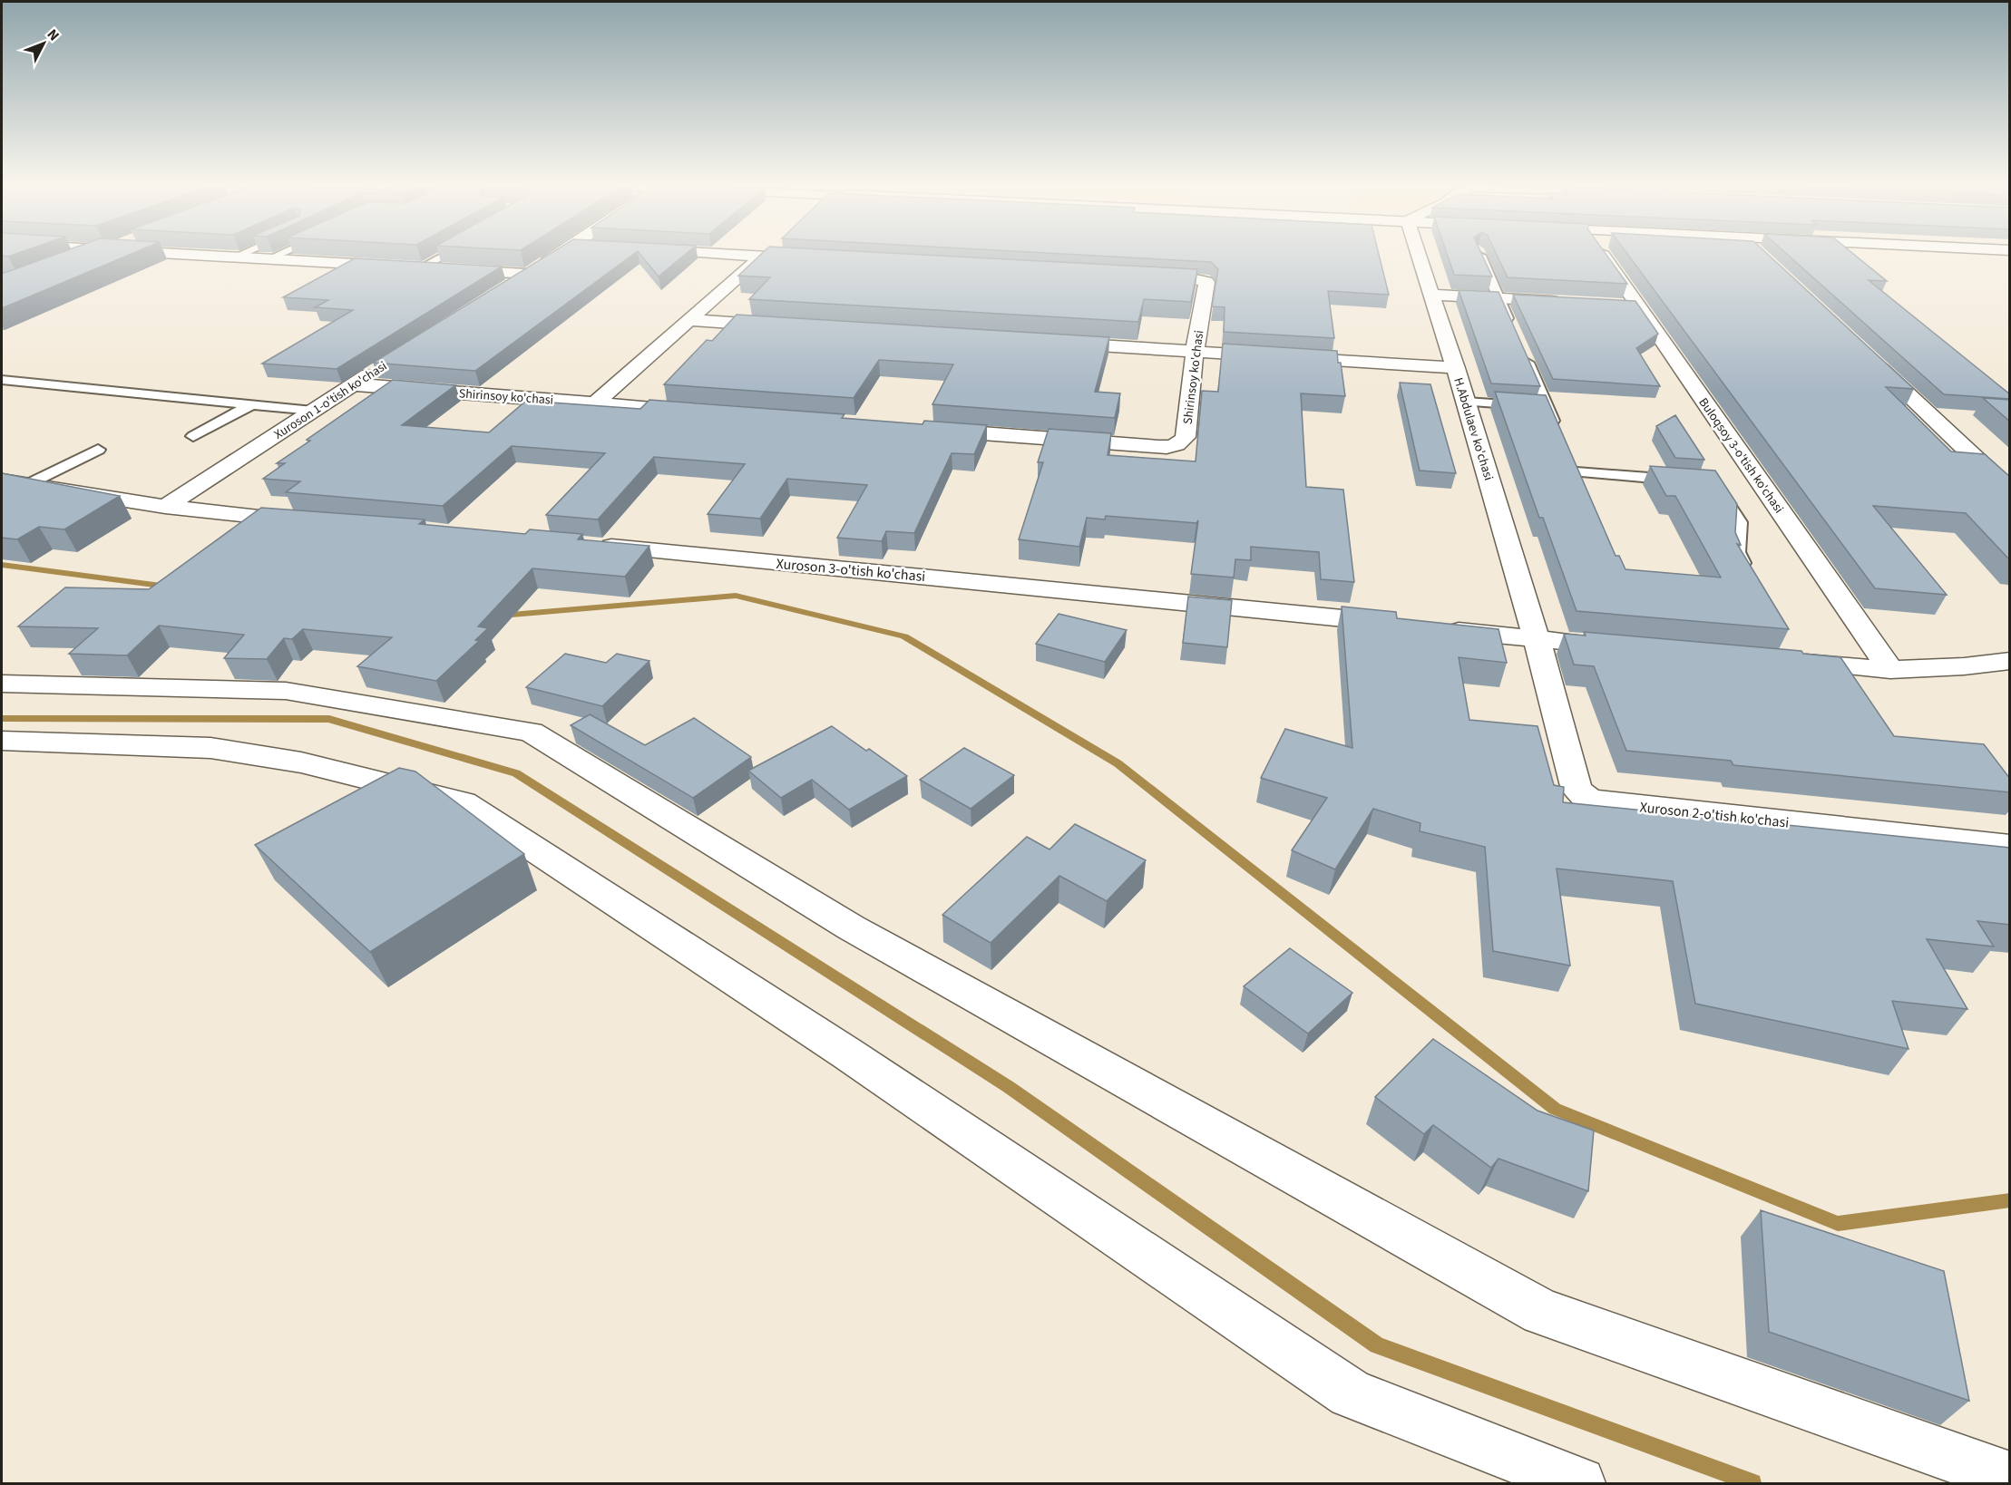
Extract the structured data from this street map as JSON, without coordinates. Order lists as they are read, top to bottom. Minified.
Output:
{"streets":{"street":["Shirinsoy ko'chasi","Хuroson 1-o'tish ko'chasi","H.Abdulaev ko'chasi","Buloqsoy 3-o'tish ko'chasi","Xuroson 3-o'tish ko'chasi","Xuroson 2-o'tish ko'chasi"]},"crossings":[["Shirinsoy ko'chasi","Хuroson 1-o'tish ko'chasi"],["H.Abdulaev ko'chasi","Xuroson 2-o'tish ko'chasi"]],"north":"top right"}
